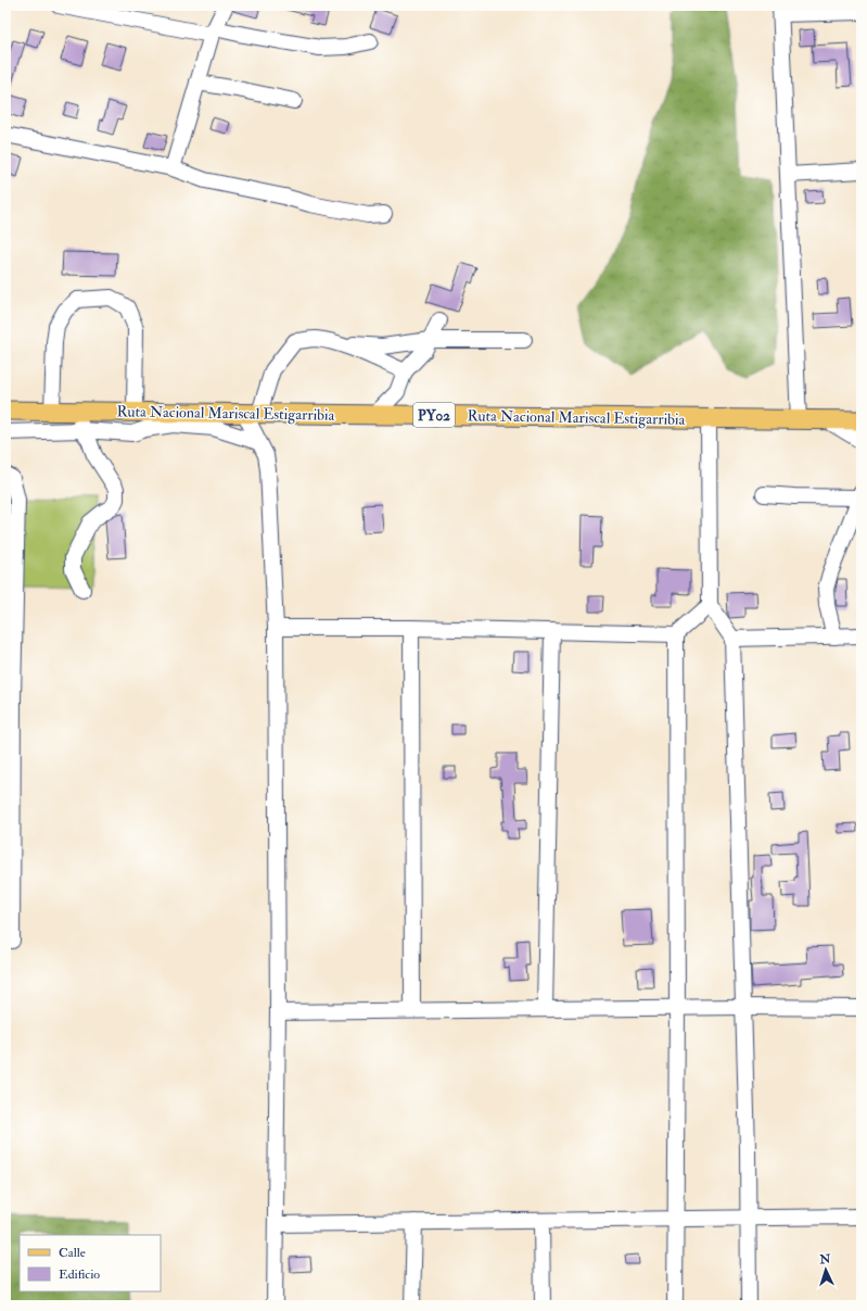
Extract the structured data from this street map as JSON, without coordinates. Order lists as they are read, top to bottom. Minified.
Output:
{"streets":{"main road":["Ruta Nacional Mariscal Estigarribia","PY02"]},"legend":["Calle","Edificio"],"north":"top"}
